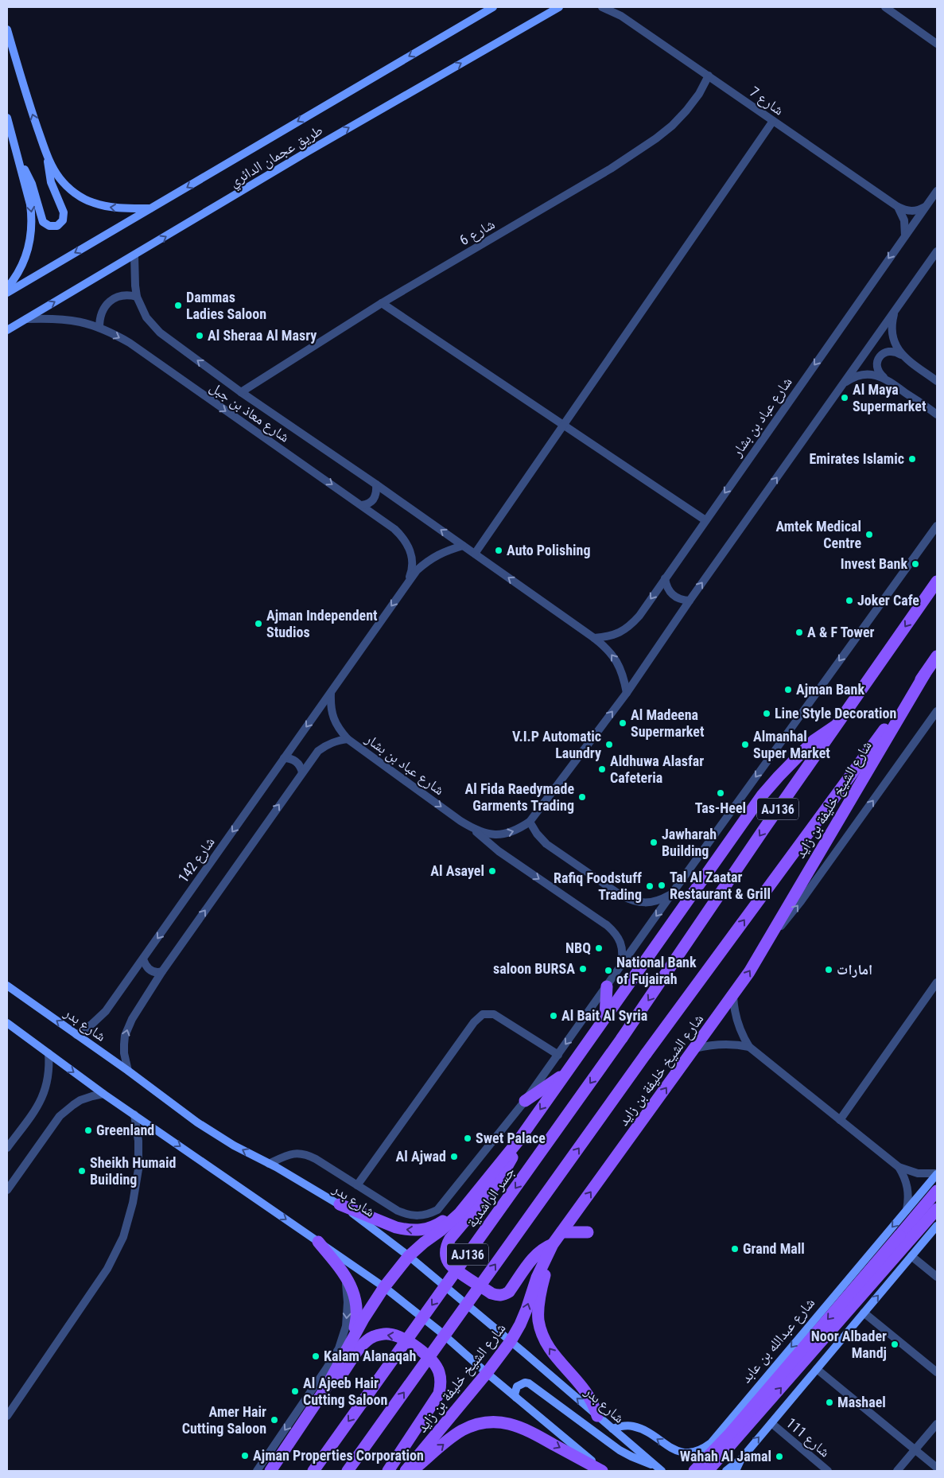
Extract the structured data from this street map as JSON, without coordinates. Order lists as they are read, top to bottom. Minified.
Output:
{"streets":{"main road":["طريق عجمان الدائري","شارع الشيخ خليفة بن زايد","AJ136","شارع بدر","جسر الراشدية","شارع عبدالله بن عابد"],"street":["شارع 7","شارع 6","شارع معاذ بن جبل","شارع عباد بن بشار","شارع 142","شارع 111"]},"crossings":[["شارع 7","شارع 6"],["شارع 7","شارع عباد بن بشار"],["طريق عجمان الدائري","شارع معاذ بن جبل"],["شارع 6","شارع معاذ بن جبل"],["شارع عباد بن بشار","شارع 142"],["شارع الشيخ خليفة بن زايد","شارع بدر"],["AJ136","جسر الراشدية"],["شارع 142","شارع بدر"],["شارع بدر","شارع عبدالله بن عابد"]],"places":["Dammas Ladies Saloon","Al Sheraa Al Masry","Al Maya Supermarket","Emirates Islamic","Amtek Medical Centre","Auto Polishing","Invest Bank","Joker Cafe","Ajman Independent Studios","A & F Tower","Ajman Bank","Line Style Decoration","Al Madeena Supermarket","V.I.P Automatic Laundry","Almanhal Super Market","Aldhuwa Alasfar Cafeteria","Tas-Heel","Al Fida Raedymade Garments Trading","Jawharah Building","Al Asayel","Tal Al Zaatar Restaurant & Grill","Rafiq Foodstuff Trading","NBQ","saloon BURSA","امارات","National Bank of Fujairah","Al Bait Al Syria","Greenland","Swet Palace","Al Ajwad","Sheikh Humaid Building","Grand Mall","Noor Albader Mandj","Kalam Alanaqah","Al Ajeeb Hair Cutting Saloon","Mashael","Amer Hair Cutting Saloon","Ajman Properties Corporation","Wahah Al Jamal"]}
